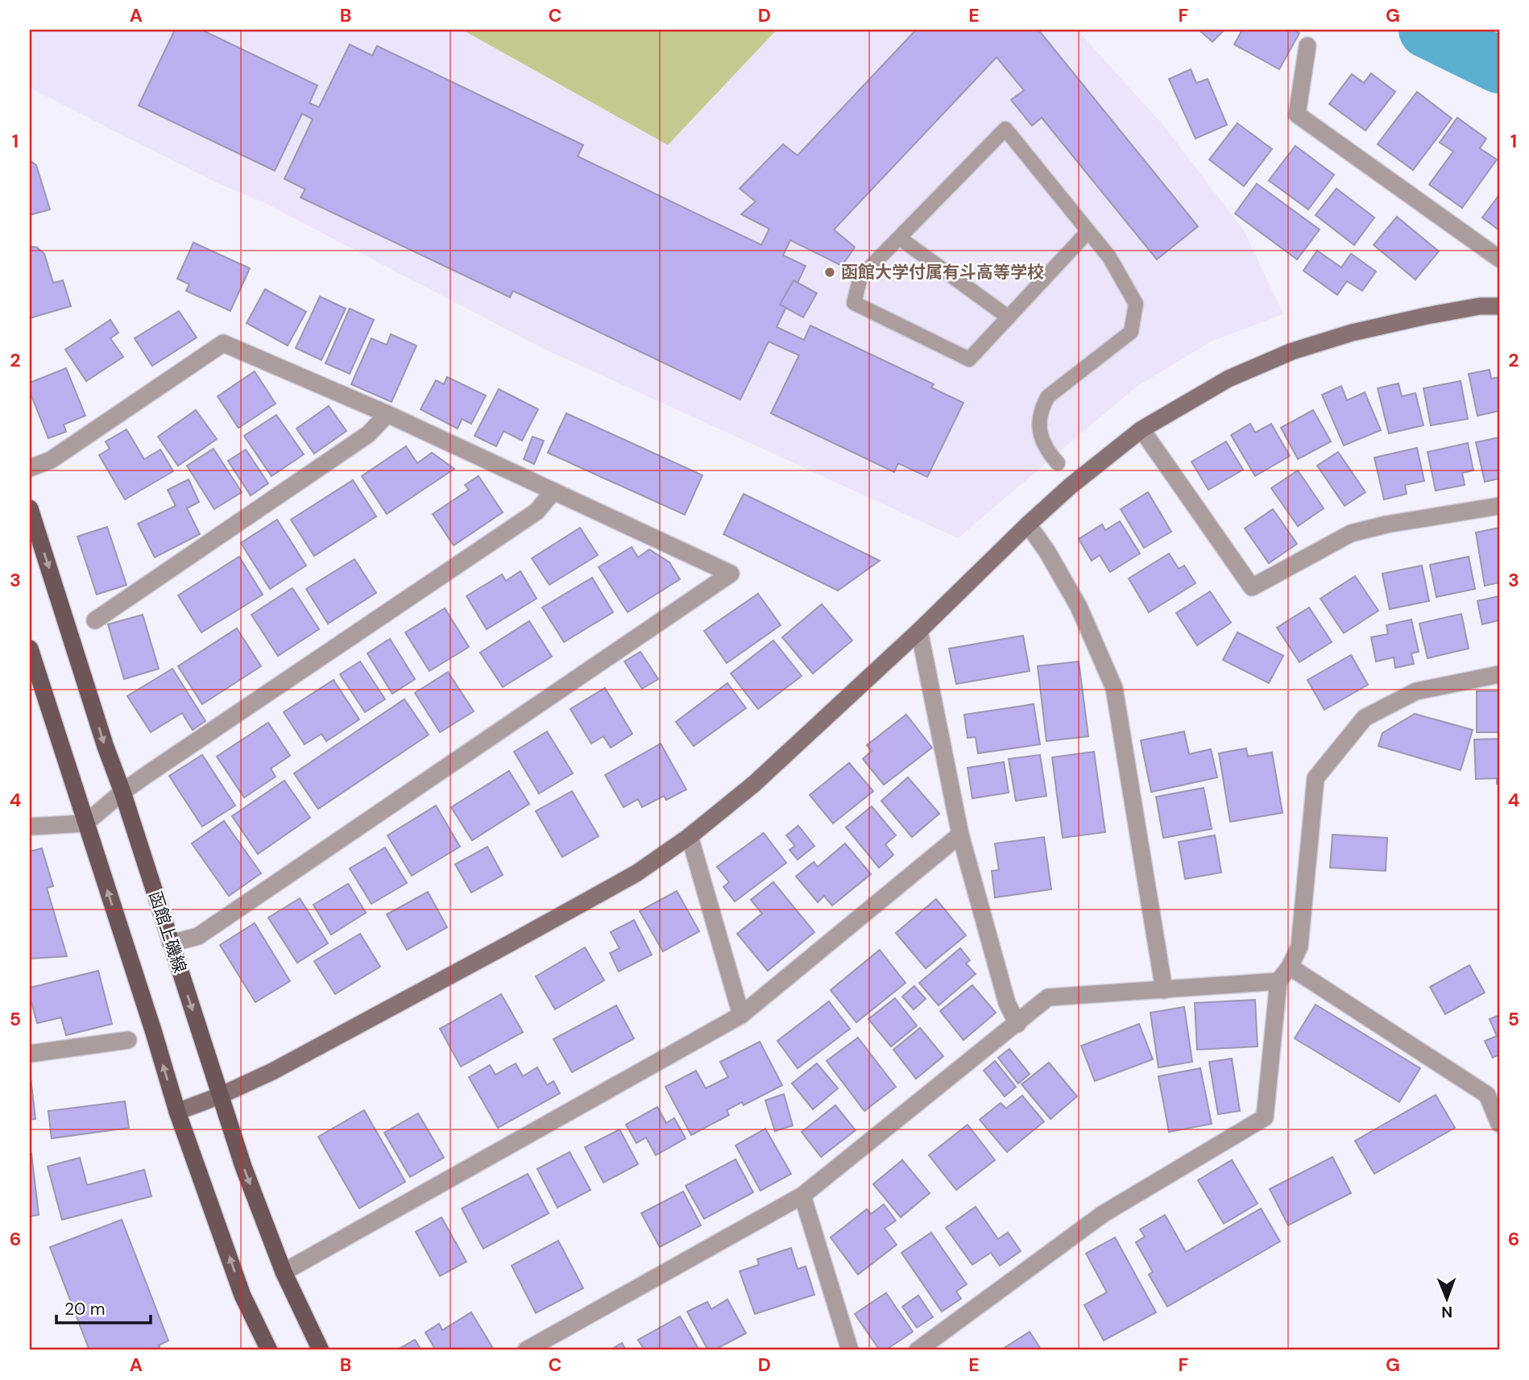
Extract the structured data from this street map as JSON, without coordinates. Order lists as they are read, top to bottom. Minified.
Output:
{"streets":{"main road":["函館上磯線"]},"places":["函館大学付属有斗高等学校"],"scale_bar":"20 m","north":"bottom","grid":{"columns":["A","B","C","D","E","F","G"],"rows":["1","2","3","4","5","6"]}}
